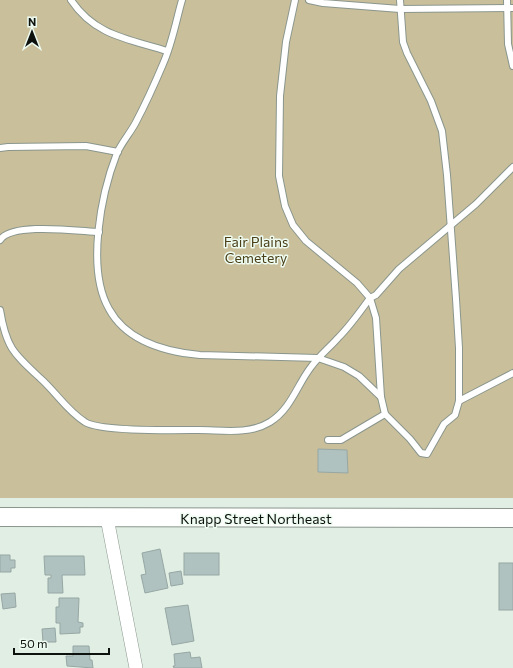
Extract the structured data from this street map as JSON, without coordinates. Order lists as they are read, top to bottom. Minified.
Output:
{"streets":{"main road":["Knapp Street Northeast"]},"parks":["Fair Plains Cemetery"],"scale_bar":"50 m","north":"top"}
